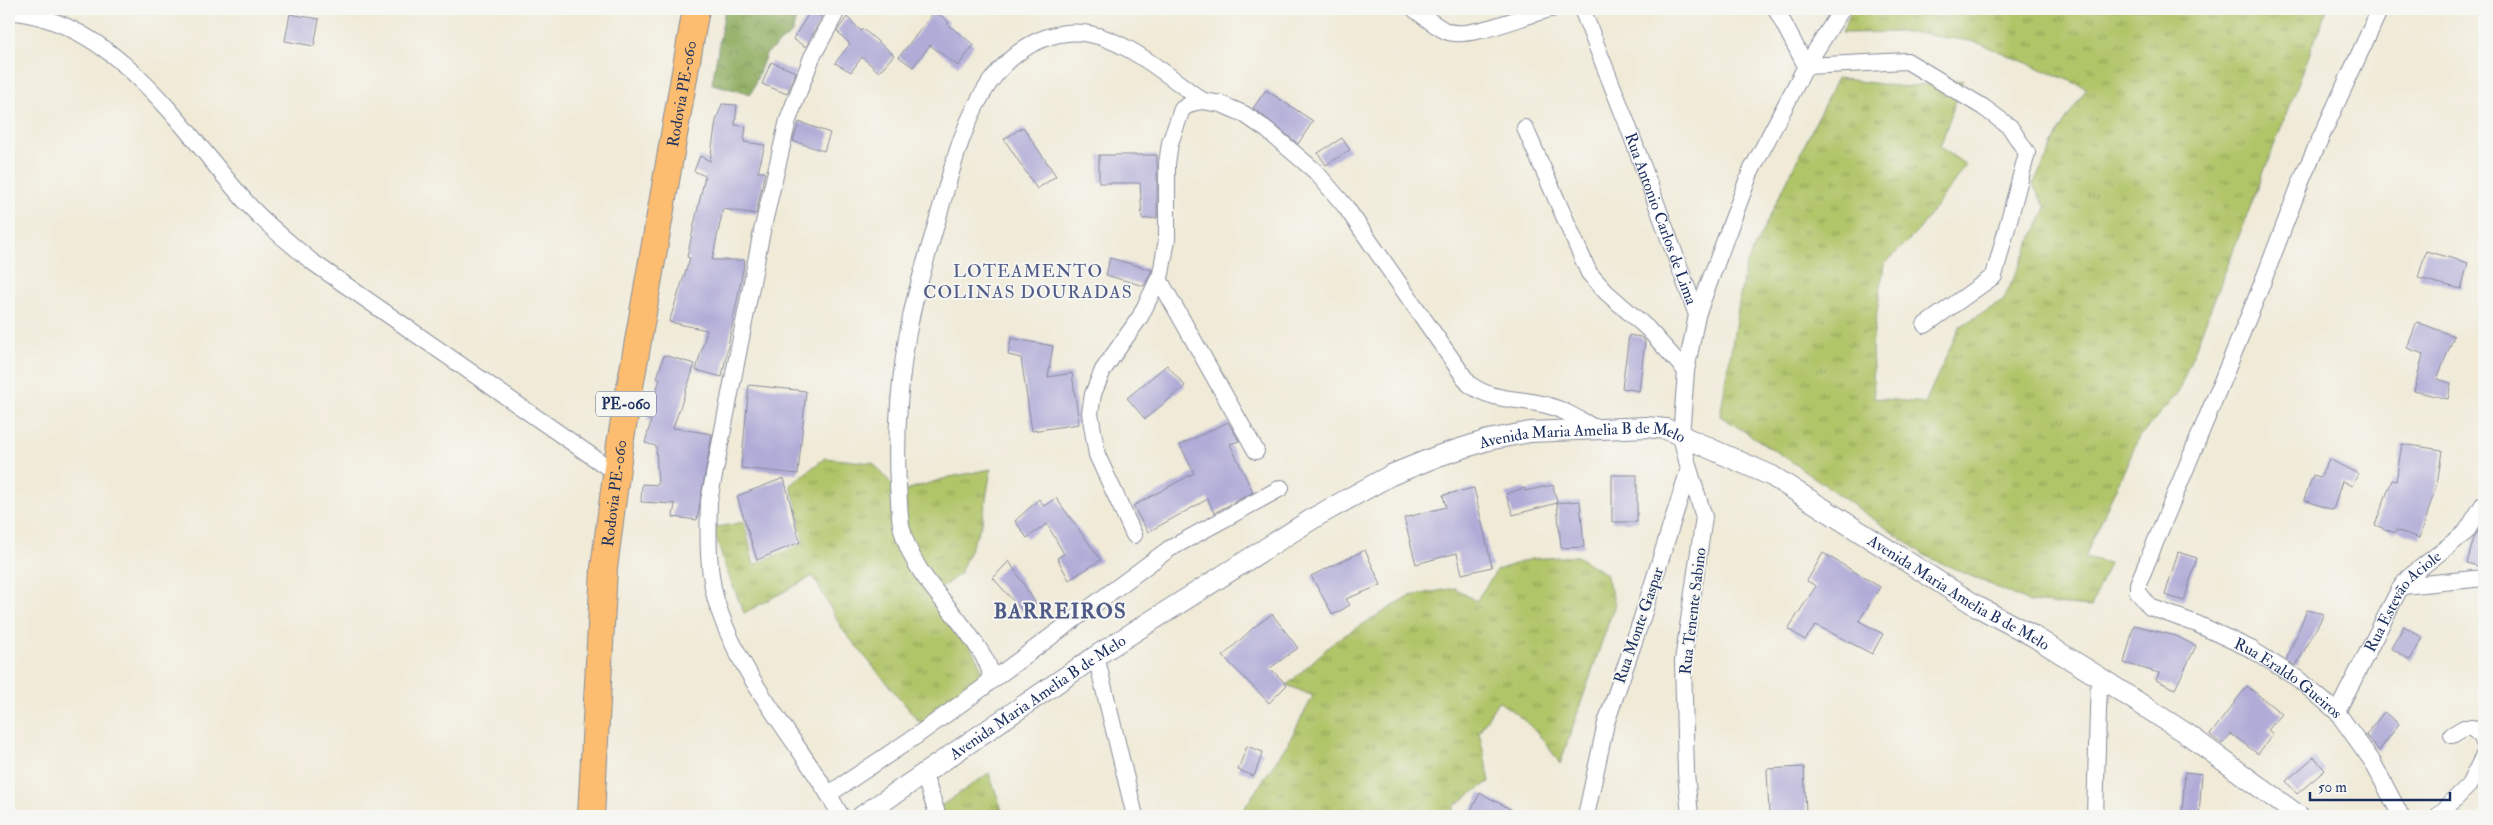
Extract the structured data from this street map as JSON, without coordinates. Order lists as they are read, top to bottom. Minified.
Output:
{"streets":{"main road":["Rodovia PE-060","PE-060"],"street":["Rua Antonio Carlos de Lima","Avenida Maria Amelia B de Melo","Rua Estevão Aciole","Rua Tenente Sabino","Rua Monte Gaspar","Rua Eraldo Gueiros"]},"crossings":[["Rua Antonio Carlos de Lima","Avenida Maria Amelia B de Melo"],["Rua Estevão Aciole","Rua Eraldo Gueiros"],["Rua Tenente Sabino","Rua Monte Gaspar"]],"districts":["LOTEAMENTO COLINAS DOURADAS","BARREIROS"],"scale_bar":"50 m"}
